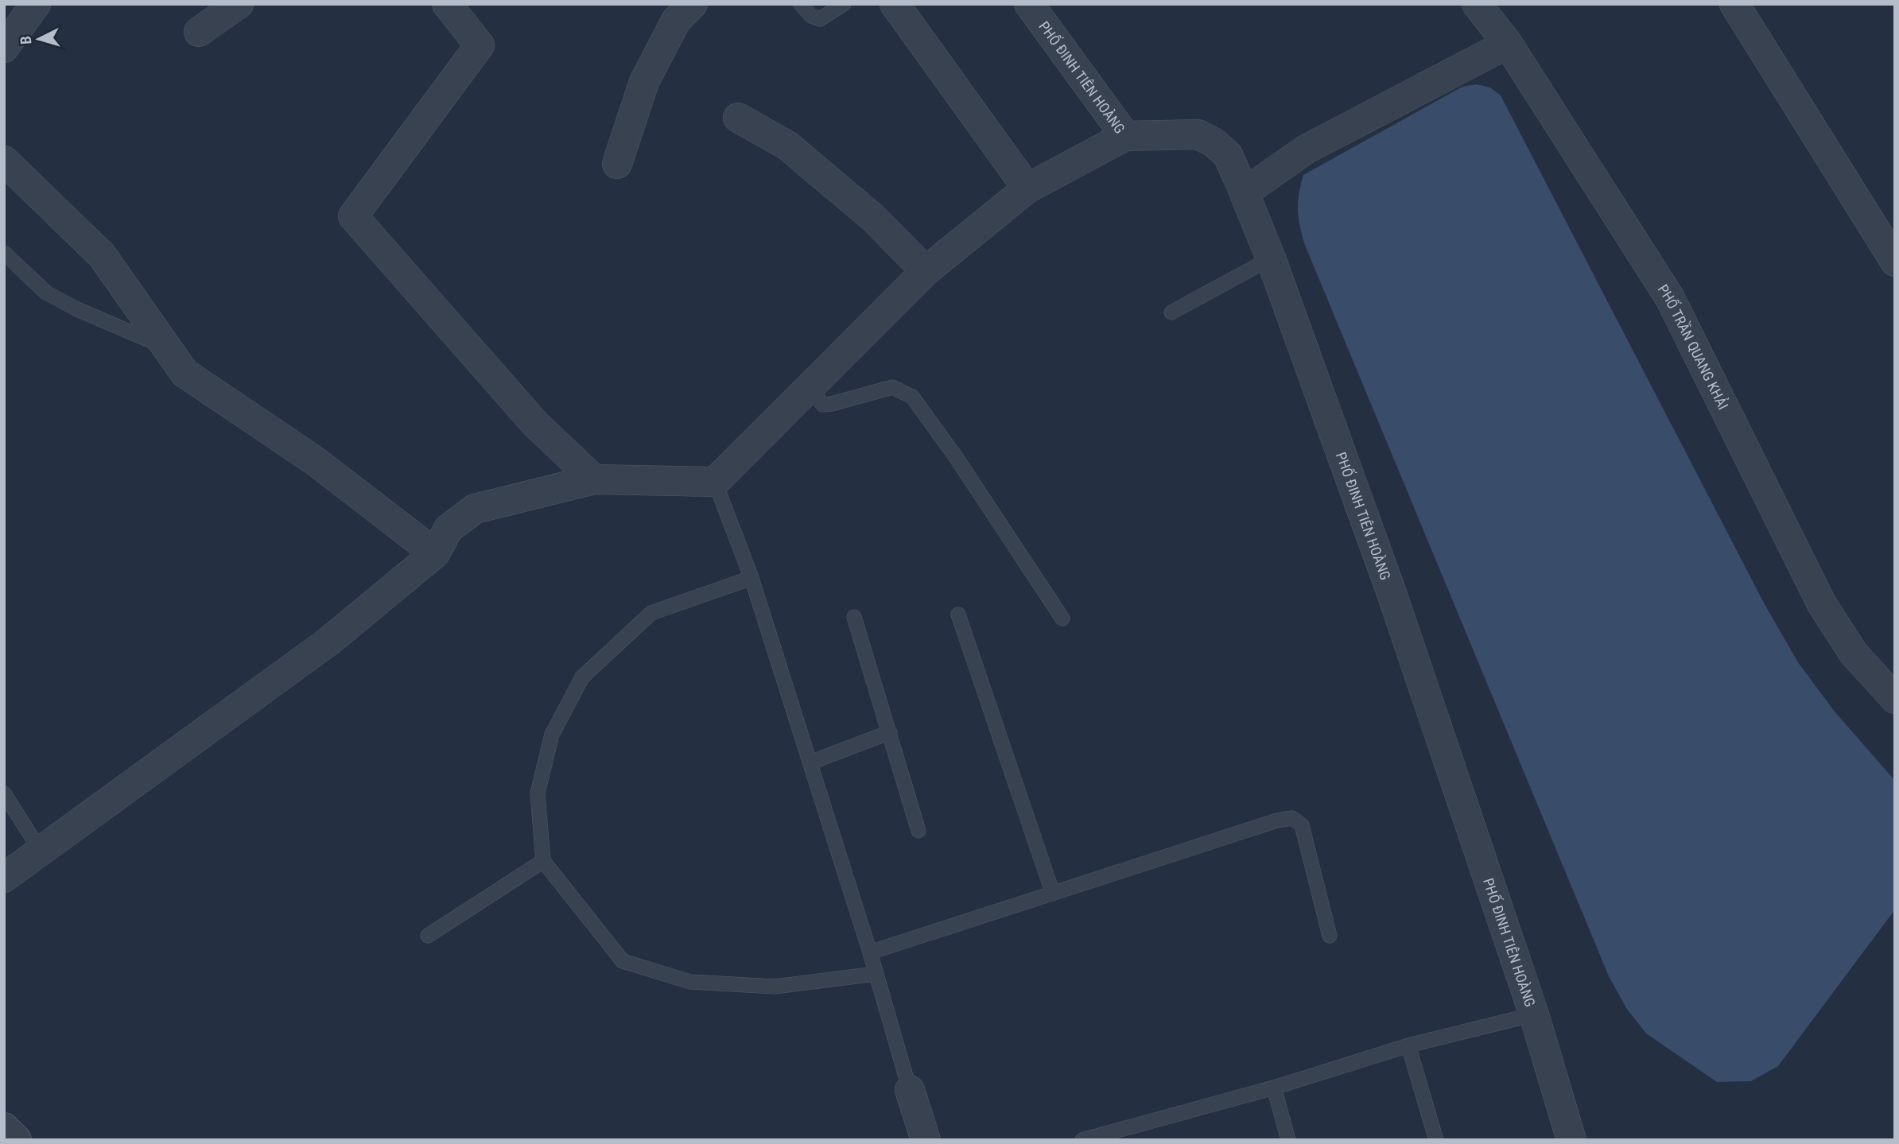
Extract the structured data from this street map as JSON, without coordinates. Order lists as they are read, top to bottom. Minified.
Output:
{"streets":{"street":["PHỐ ĐINH TIÊN HOÀNG","PHỐ TRẦN QUANG KHẢI"]},"north":"left"}
